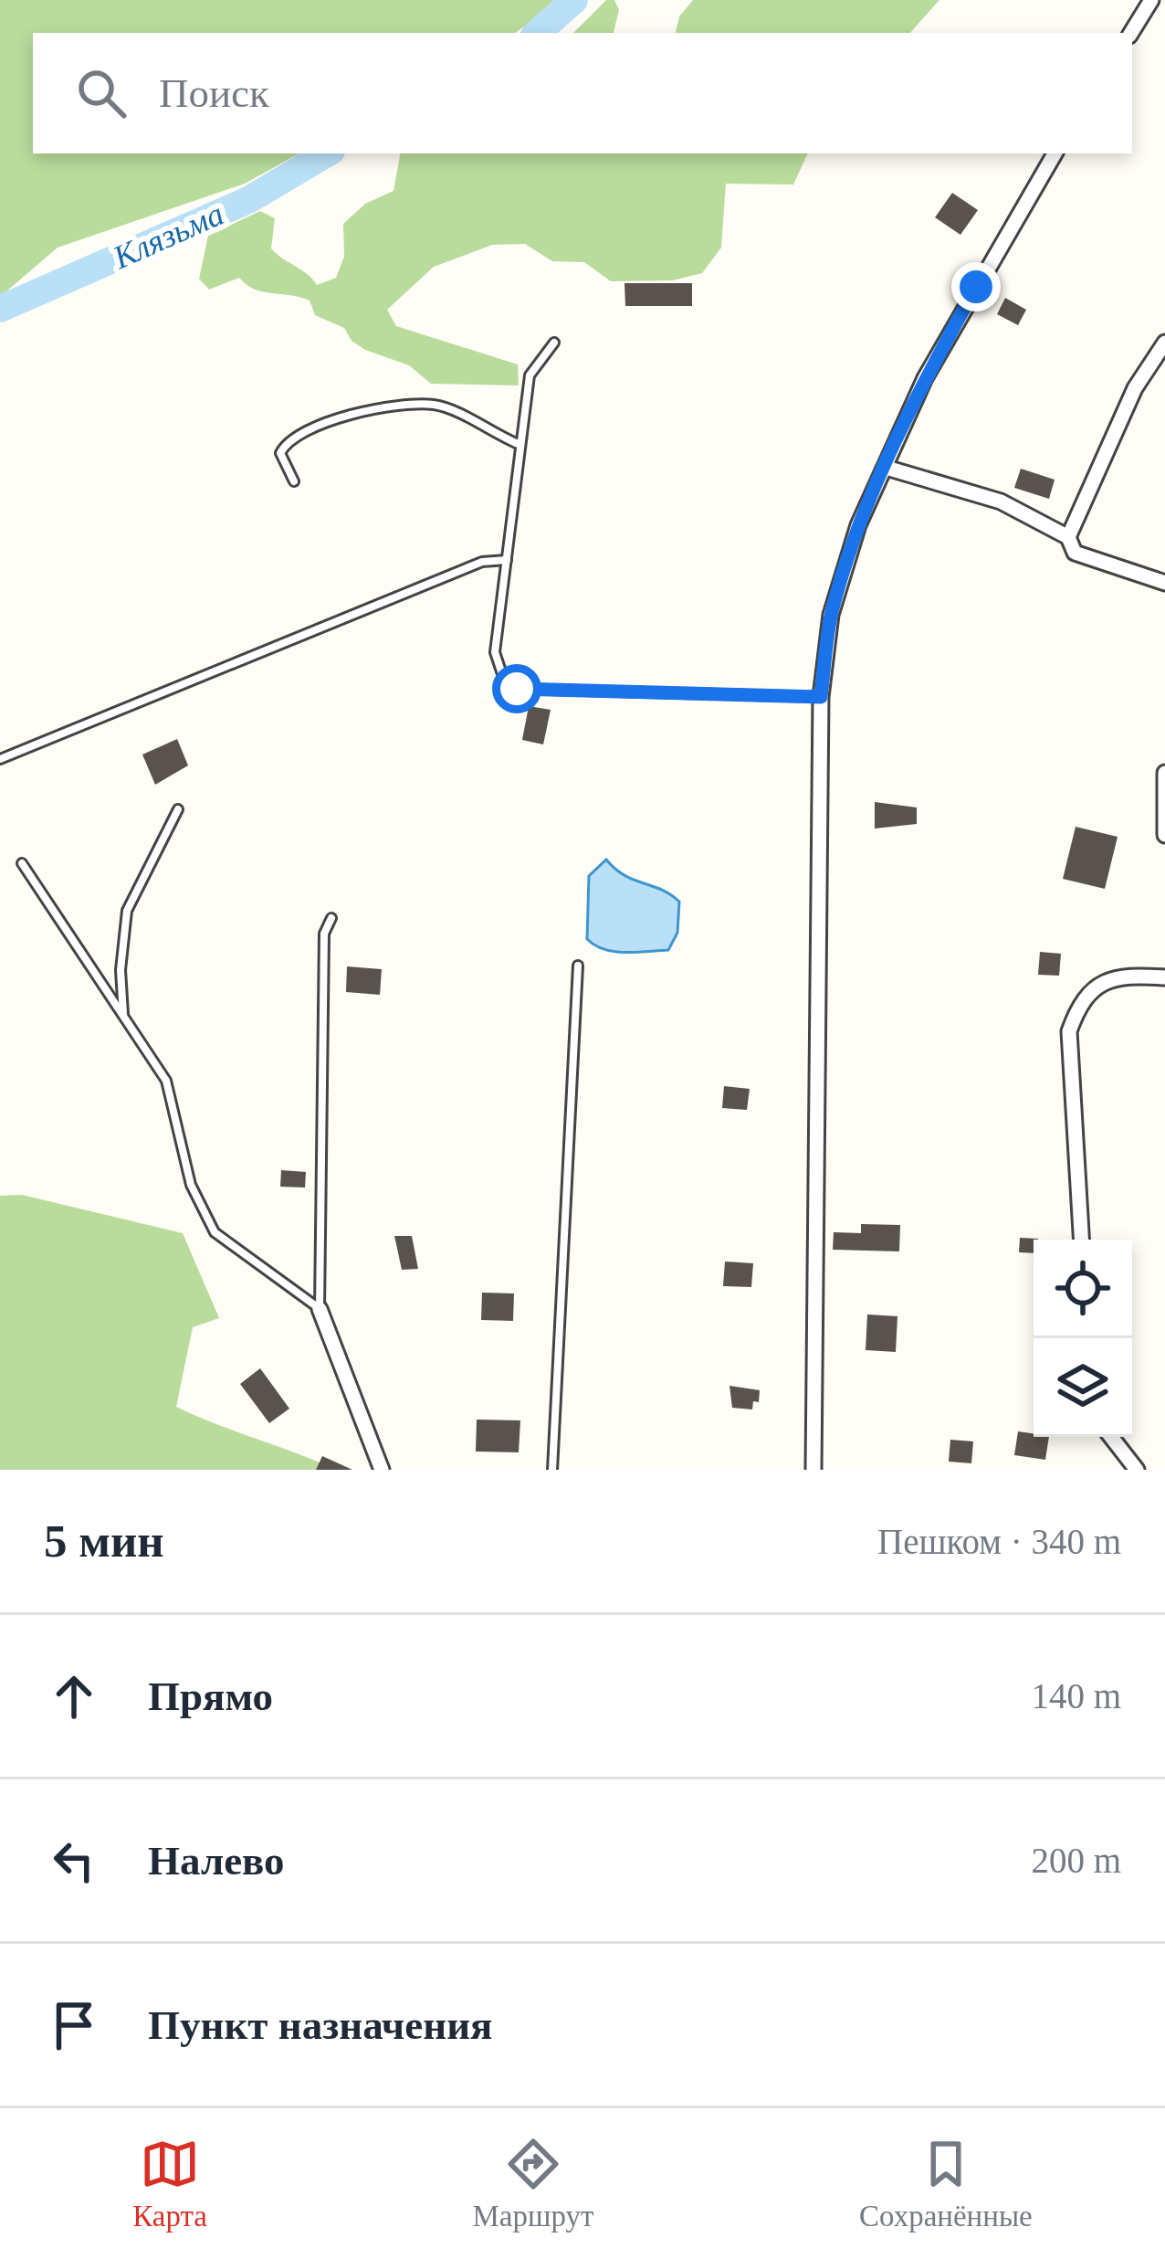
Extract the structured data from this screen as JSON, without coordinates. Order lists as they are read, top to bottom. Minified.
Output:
{"water":["Клязьма"],"page":{"search":"Поиск","heading":["5 мин","Пешком · 340 m"],"list":[["Прямо","140 m"],["Налево","200 m"],"Пункт назначения"],"nav":["Карта","Маршрут","Сохранённые"]}}
